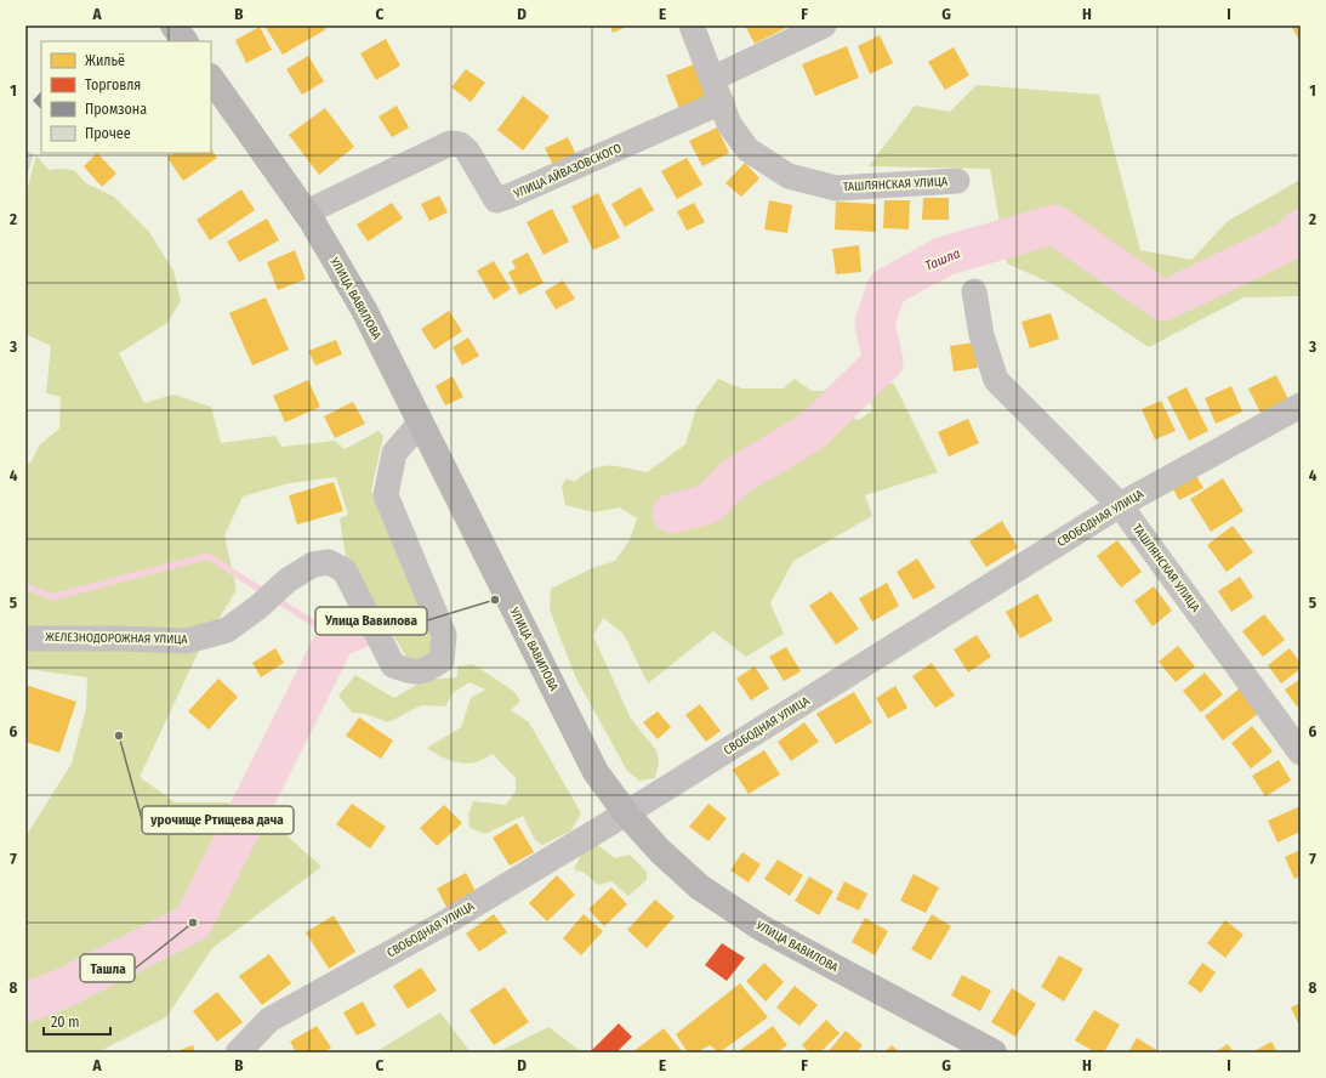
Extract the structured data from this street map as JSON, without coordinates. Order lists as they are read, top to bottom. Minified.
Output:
{"streets":{"main road":["УЛИЦА ВАВИЛОВА"],"street":["УЛИЦА АЙВАЗОВСКОГО","ТАШЛЯНСКАЯ УЛИЦА","СВОБОДНАЯ УЛИЦА","ЖЕЛЕЗНОДОРОЖНАЯ УЛИЦА"]},"crossings":[["УЛИЦА АЙВАЗОВСКОГО","ТАШЛЯНСКАЯ УЛИЦА"],["УЛИЦА АЙВАЗОВСКОГО","УЛИЦА ВАВИЛОВА"],["ТАШЛЯНСКАЯ УЛИЦА","СВОБОДНАЯ УЛИЦА"],["УЛИЦА ВАВИЛОВА","СВОБОДНАЯ УЛИЦА"],["УЛИЦА ВАВИЛОВА","ЖЕЛЕЗНОДОРОЖНАЯ УЛИЦА"]],"water":["Ташла"],"places":["Улица Вавилова","урочище Ртищева дача","Ташла"],"legend":["Жильё","Торговля","Промзона","Прочее"],"scale_bar":"20 m","grid":{"columns":["A","B","C","D","E","F","G","H","I"],"rows":["1","2","3","4","5","6","7","8"]}}
